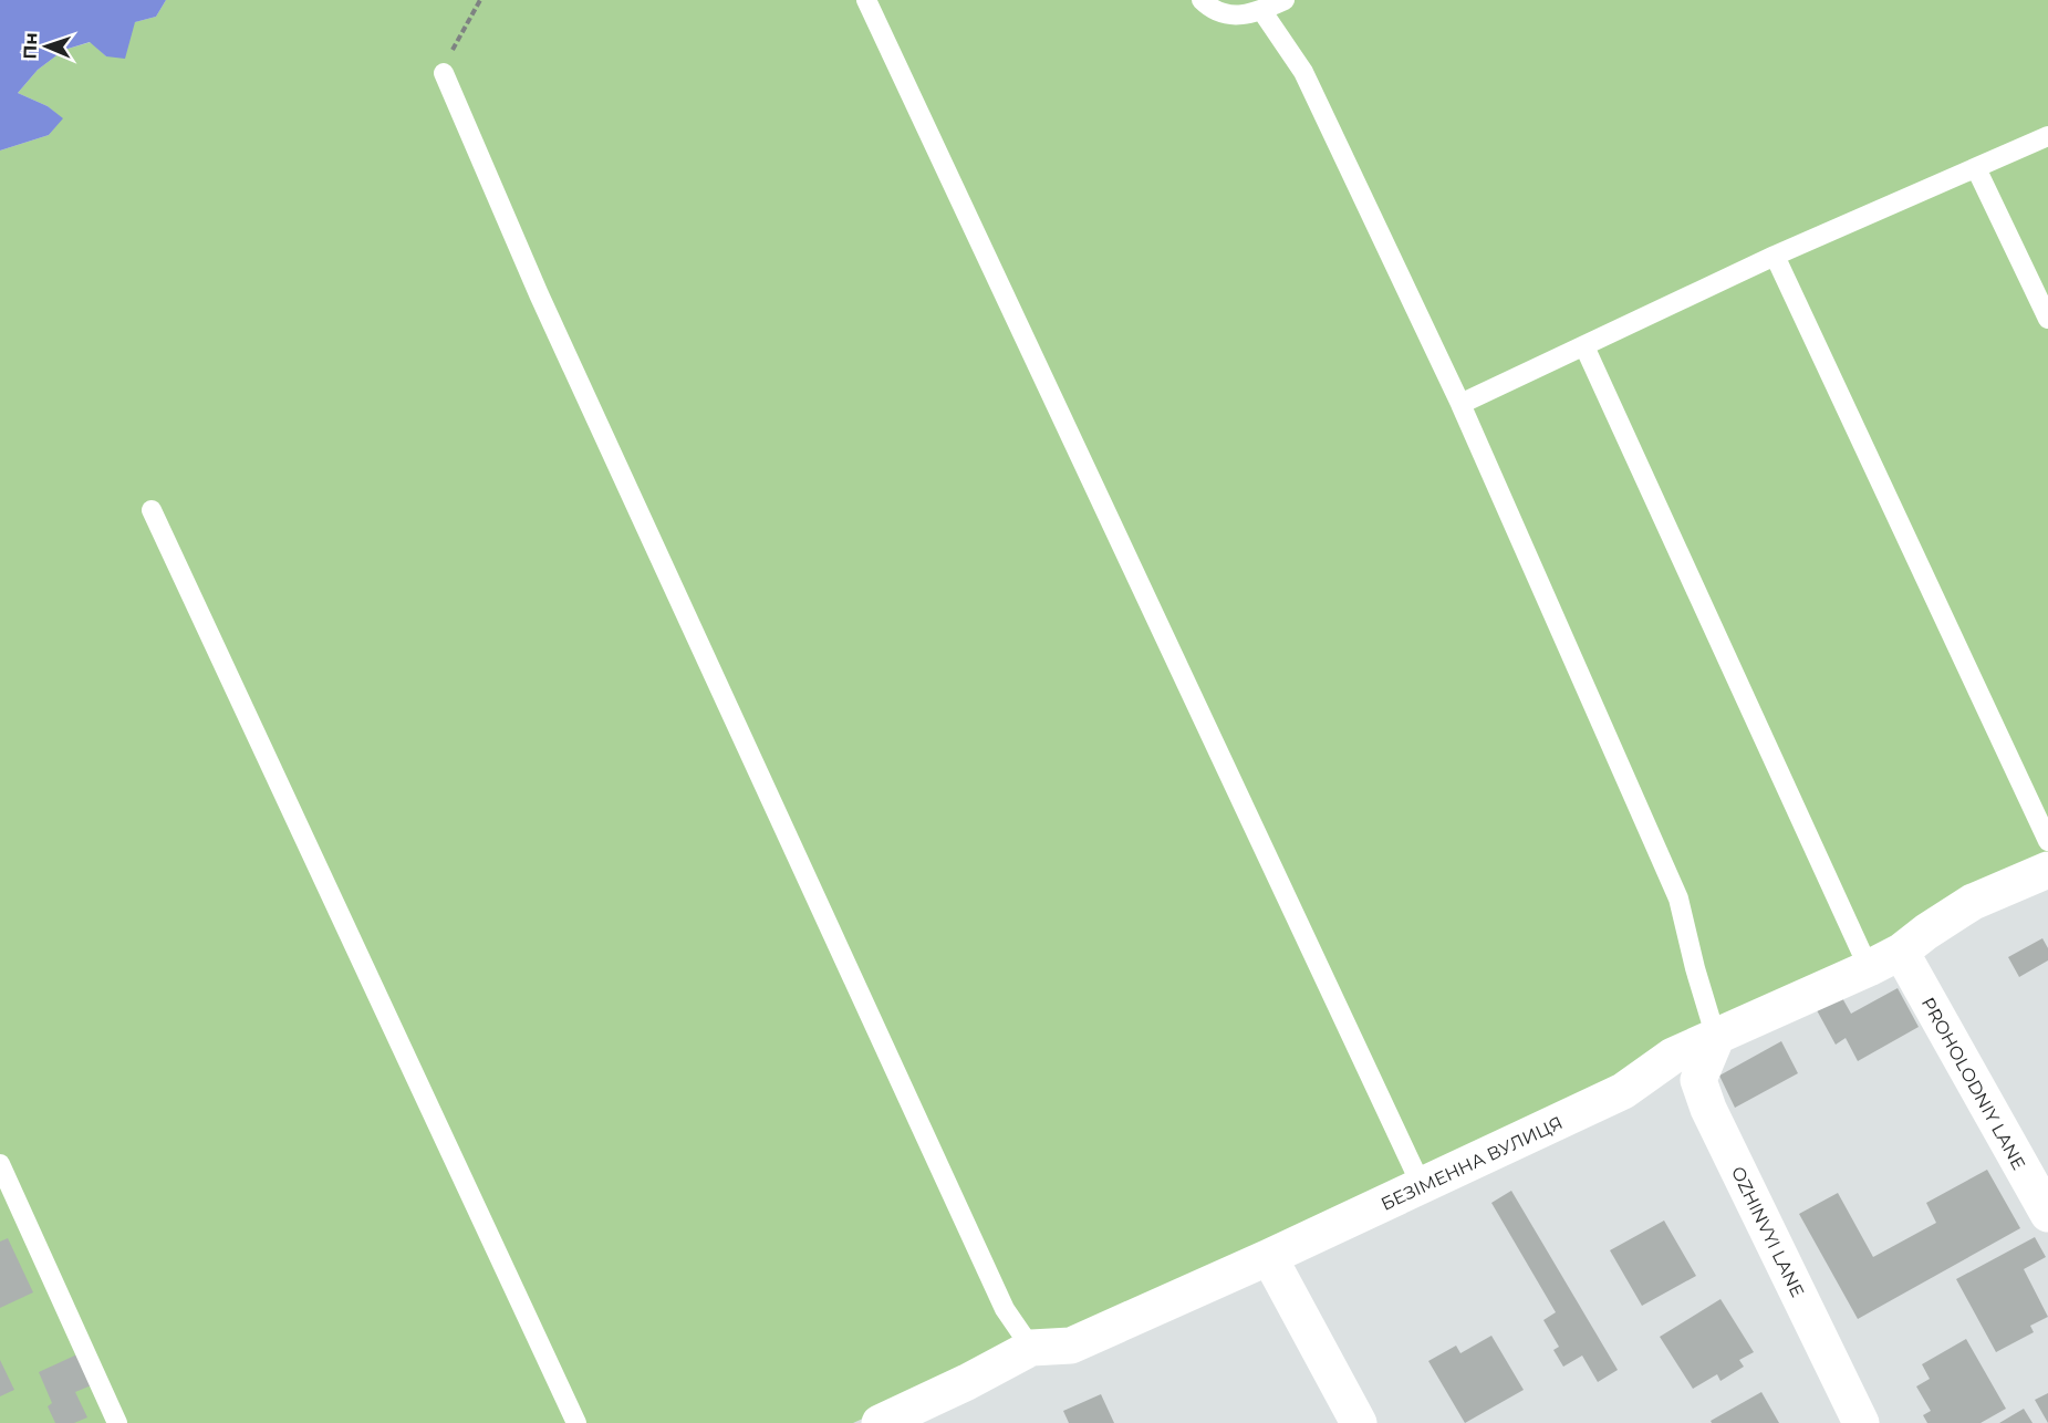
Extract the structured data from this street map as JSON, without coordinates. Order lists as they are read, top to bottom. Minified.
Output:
{"streets":{"street":["PROHOLODNIY LANE","БЕЗІМЕННА ВУЛИЦЯ","OZHINVYI LANE"]},"crossings":[["PROHOLODNIY LANE","БЕЗІМЕННА ВУЛИЦЯ"],["БЕЗІМЕННА ВУЛИЦЯ","OZHINVYI LANE"]],"north":"left"}
